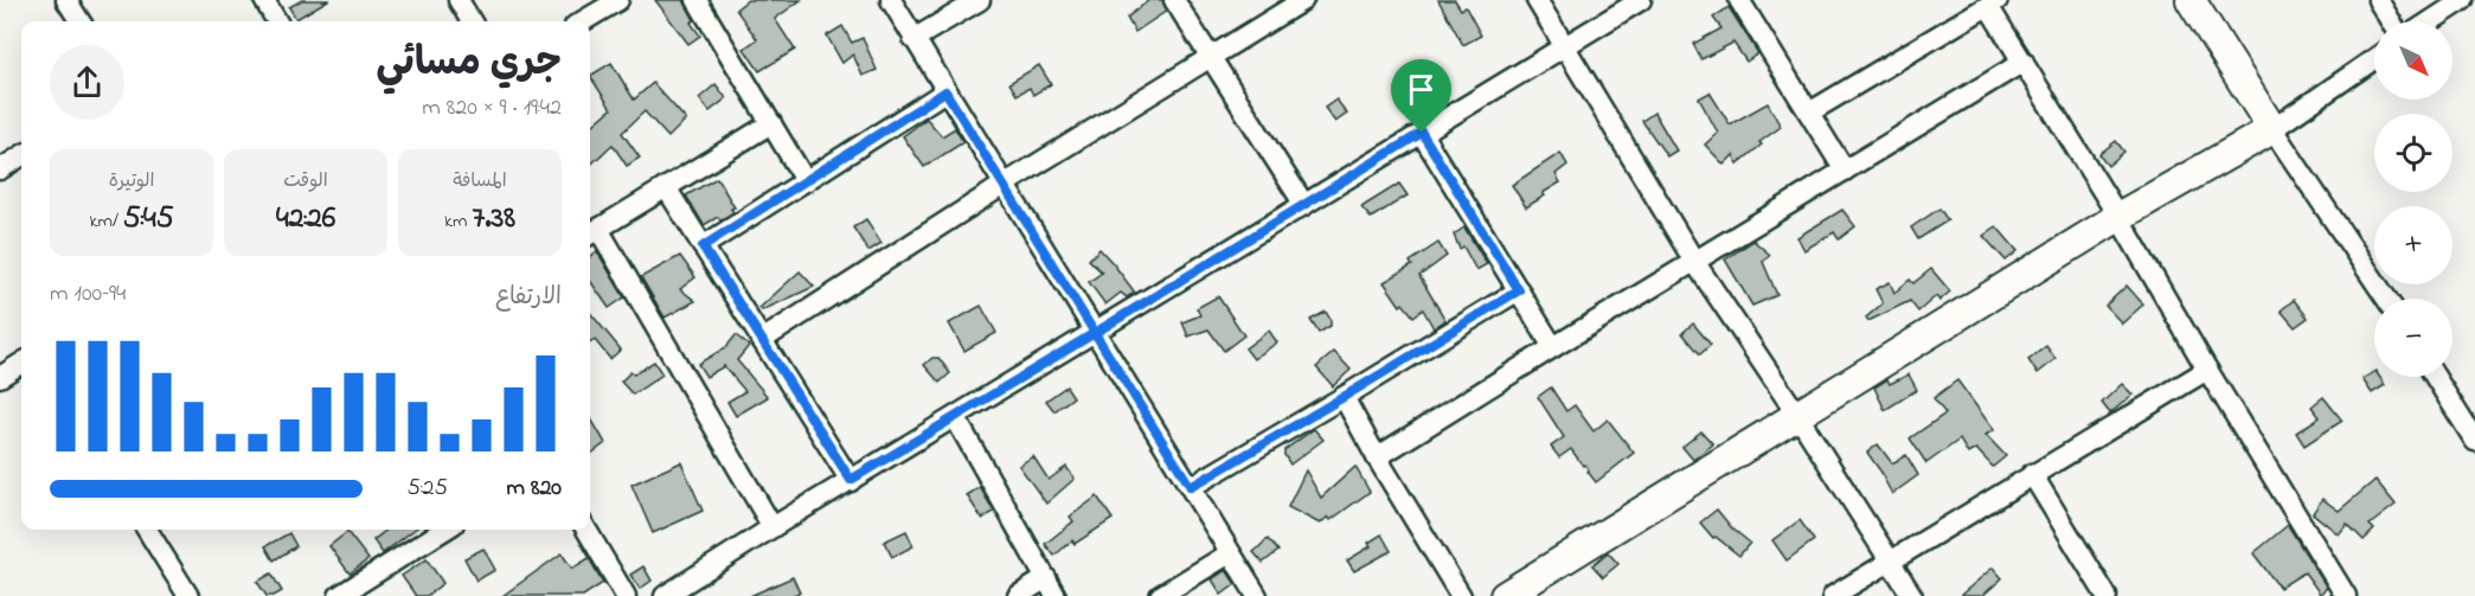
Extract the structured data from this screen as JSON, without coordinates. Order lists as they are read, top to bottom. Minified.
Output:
{"north":"bottom right","page":{"map_buttons":["+","−"],"heading":["جري مسائي","19:42 · 9 × 820 m"],"stats":[["المسافة","7.38 km"],["الوقت","42:26"],["الوتيرة","5:45 /km"]],"chart":["الارتفاع","94–100 m"],"list":[{"name":"820 m","note":"5:25"}]}}
